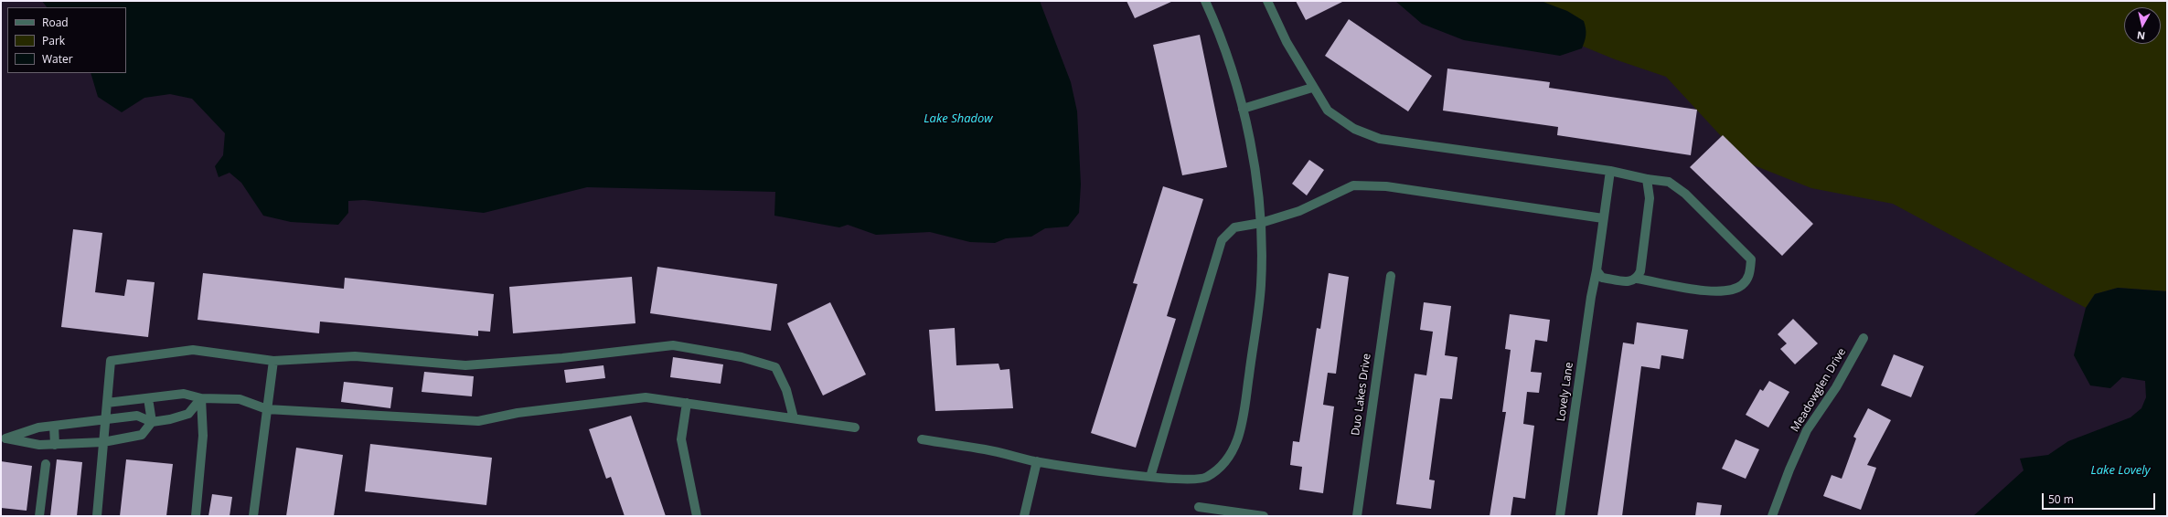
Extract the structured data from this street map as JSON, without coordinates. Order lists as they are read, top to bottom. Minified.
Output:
{"streets":{"street":["Meadowglen Drive","Lovely Lane","Duo Lakes Drive"]},"water":["Lake Shadow","Lake Lovely"],"legend":["Road","Park","Water"],"scale_bar":"50 m","north":"bottom"}
